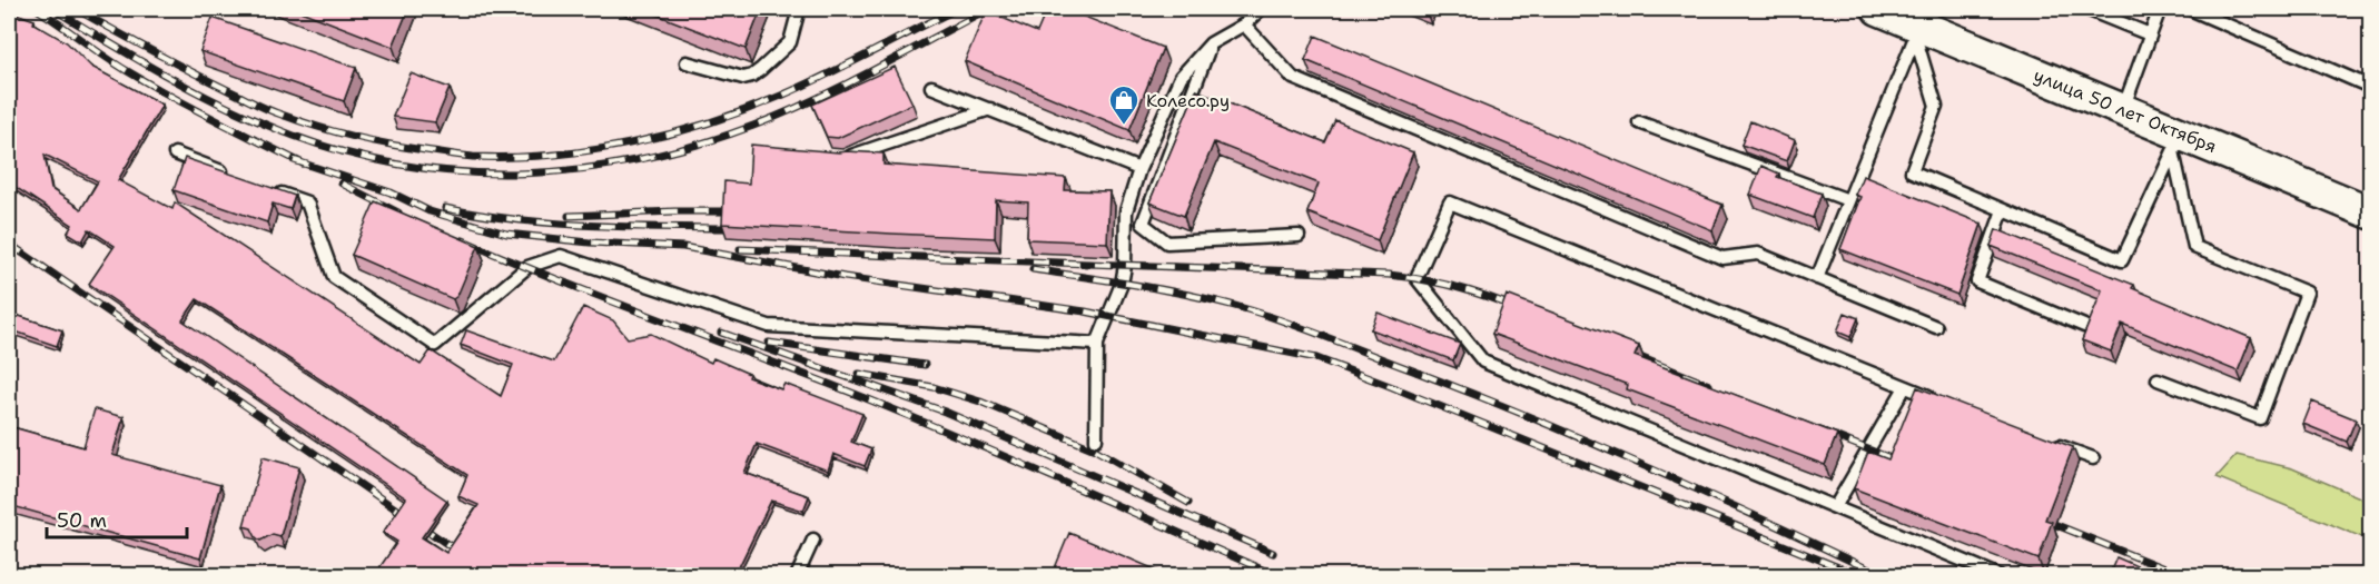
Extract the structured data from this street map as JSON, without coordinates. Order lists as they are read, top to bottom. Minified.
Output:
{"streets":{"main road":["улица 50 лет Октября"]},"places":{"shop":["Колесо.ру"]},"scale_bar":"50 m"}
